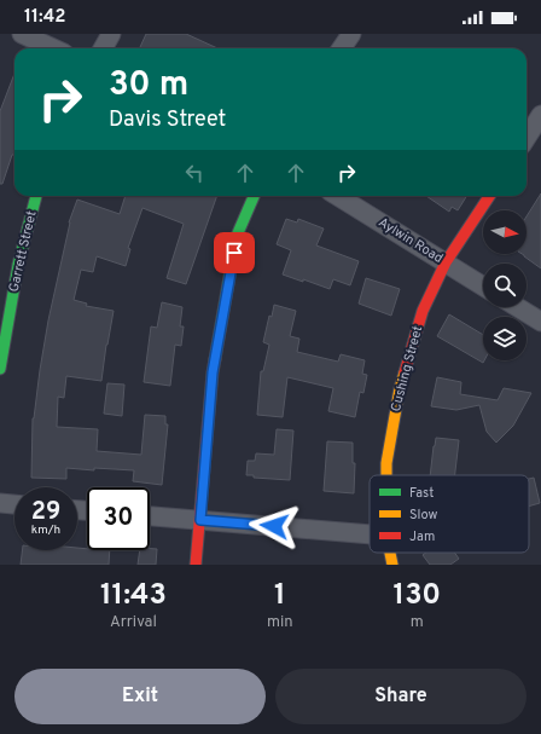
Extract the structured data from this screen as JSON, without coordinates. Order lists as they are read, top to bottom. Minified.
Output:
{"streets":{"street":["Aylwin Road","Garrett Street","Cushing Street"]},"crossings":[["Aylwin Road","Cushing Street"]],"legend":["Fast","Slow","Jam"],"north":"right","page":{"status":"11:42","turn":["30 m","Davis Street"],"speed":"29 km/h","limit":"30","eta":["11:43","Arrival","1","min","130","m"],"buttons":["Exit","Share"]}}
